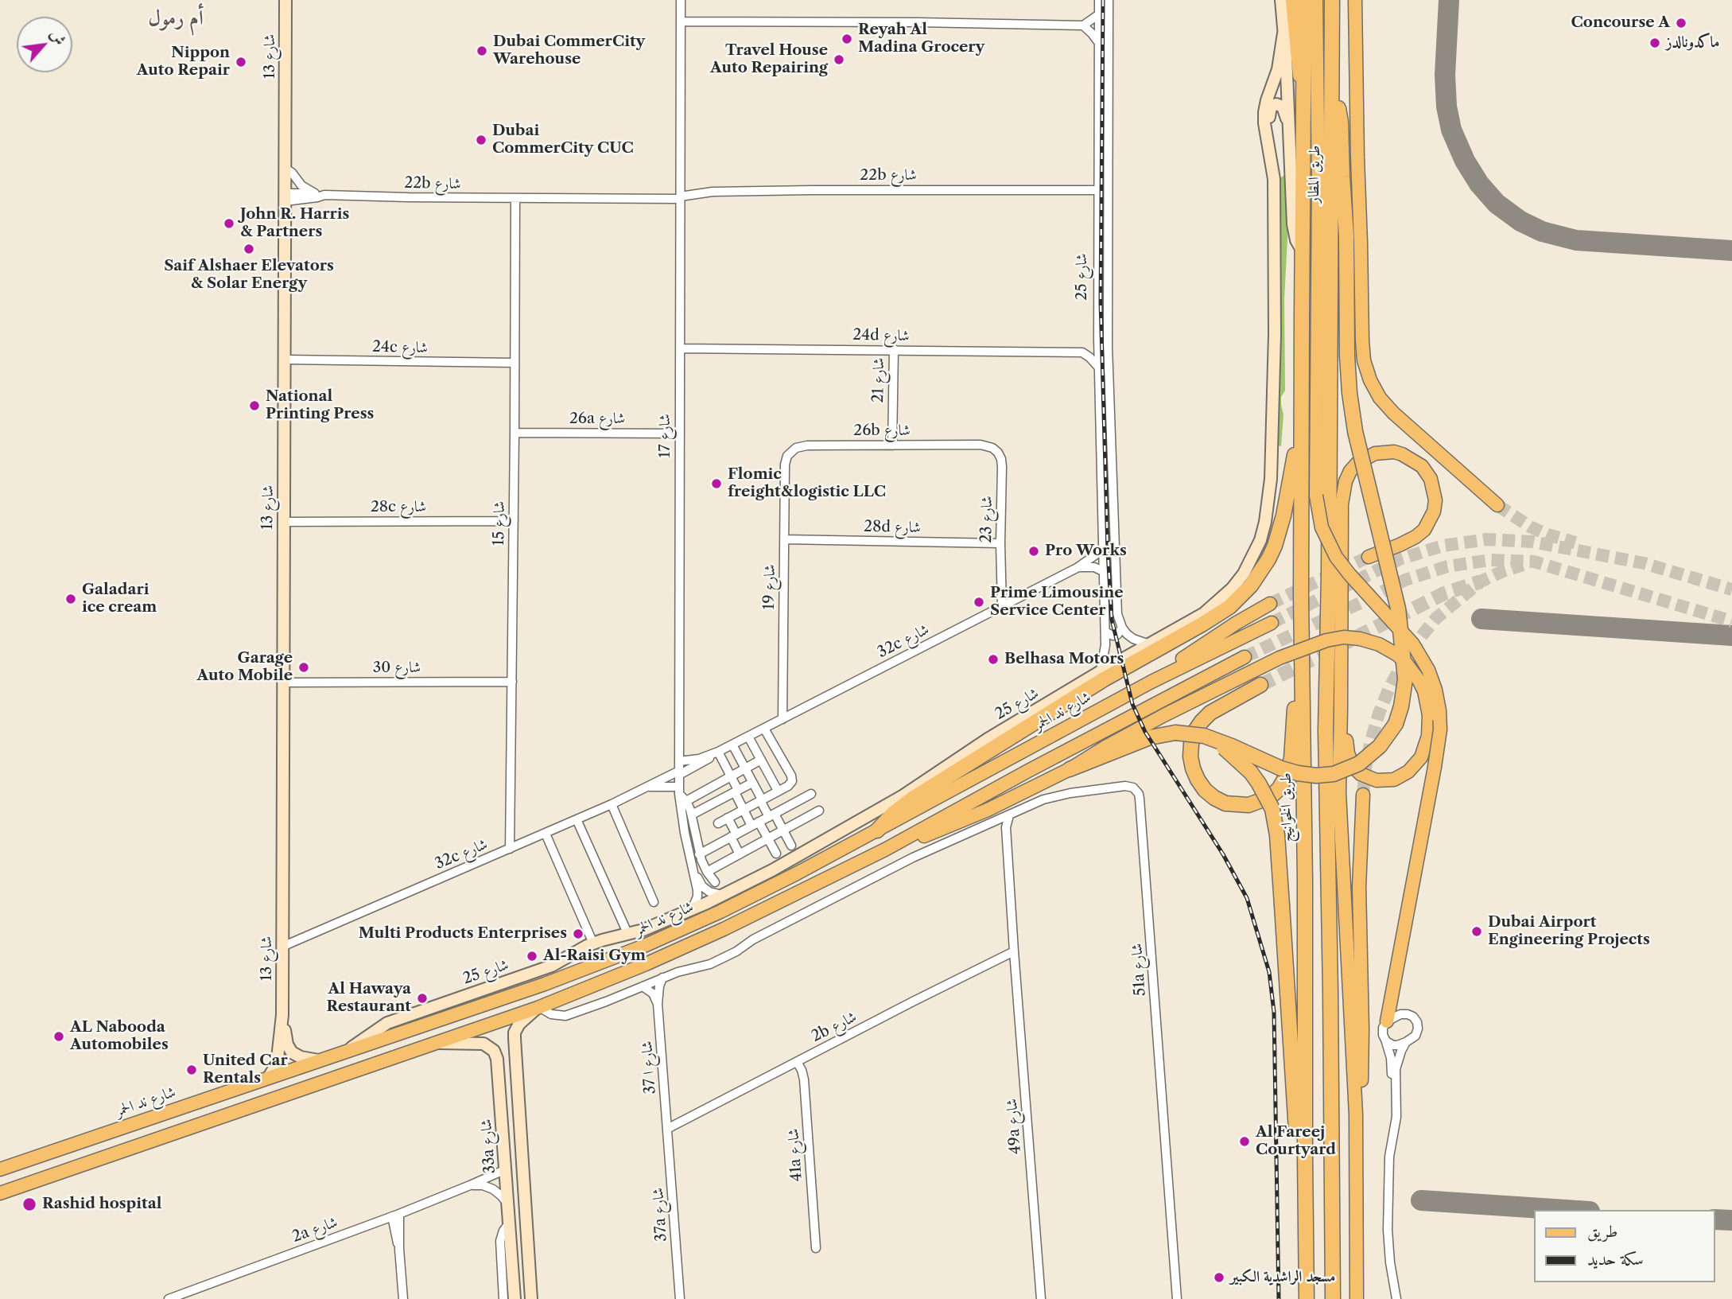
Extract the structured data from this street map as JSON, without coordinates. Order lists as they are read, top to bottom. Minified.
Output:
{"streets":{"highway":["طريق المطار","طريق الخوانيج"],"main road":["شارع ند الحمر"],"street":["شارع 13","22b شارع","شارع 25","24d شارع","24c شارع","شارع 21","26a شارع","26b شارع","شارع 17","28c شارع","شارع 23","شارع 15","28d شارع","شارع 19","32c شارع","شارع 30","51a شارع","2b شارع","شارع ا 37","49a شارع","33a شارع","41a شارع","37a شارع","2a شارع"]},"crossings":[["شارع 13","22b شارع"],["شارع 13","24c شارع"],["شارع 13","28c شارع"],["شارع 13","32c شارع"],["شارع 13","شارع 30"],["شارع 13","شارع ند الحمر"],["طريق المطار","طريق الخوانيج"],["22b شارع","شارع 25"],["22b شارع","شارع 17"],["22b شارع","شارع 15"],["شارع 25","شارع 17"],["شارع 25","32c شارع"],["شارع 25","شارع ند الحمر"],["24d شارع","شارع 21"],["24d شارع","شارع 17"],["24c شارع","شارع 15"],["شارع 21","26b شارع"],["26a شارع","شارع 17"],["26a شارع","شارع 15"],["26b شارع","شارع 23"],["26b شارع","شارع 19"],["شارع 17","32c شارع"],["28c شارع","شارع 15"],["شارع 23","28d شارع"],["شارع 23","32c شارع"],["شارع 15","32c شارع"],["شارع 15","شارع 30"],["28d شارع","شارع 19"],["شارع 19","32c شارع"],["51a شارع","شارع ا 37"],["51a شارع","49a شارع"],["2b شارع","شارع ا 37"],["2b شارع","49a شارع"],["2b شارع","41a شارع"],["2b شارع","37a شارع"],["شارع ا 37","37a شارع"],["33a شارع","2a شارع"]],"districts":["أم رمول"],"places":["Concourse A","Reyah Al Madina Grocery","ماكدونالدز","Dubai CommerCity Warehouse","Travel House Auto Repairing","Nippon Auto Repair","Dubai CommerCity CUC","John R. Harris & Partners","Saif Alshaer Elevators & Solar Energy","National Printing Press","Flomic freight&logistic LLC","Pro Works","Galadari ice cream","Prime Limousine Service Center","Belhasa Motors","Garage Auto Mobile","Dubai Airport Engineering Projects","Multi Products Enterprises","Al-Raisi Gym","Al Hawaya Restaurant","AL Nabooda Automobiles","United Car Rentals","Al Fareej Courtyard","Rashid hospital","مسجد الراشدية الكبير"],"legend":["طريق","سكة حديد"],"north":"top right"}
